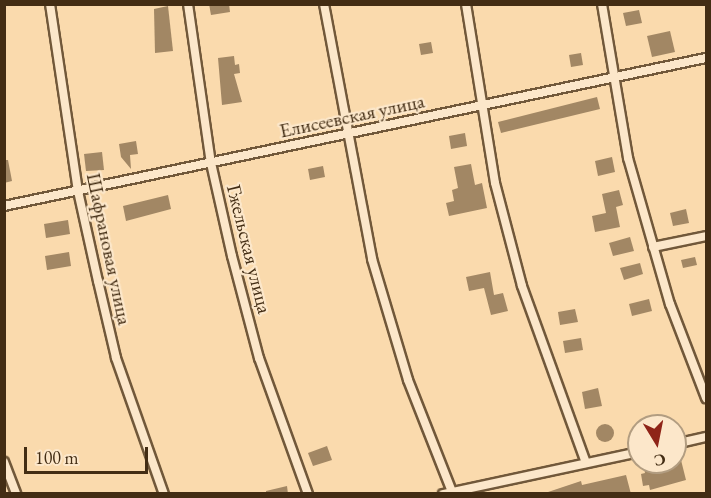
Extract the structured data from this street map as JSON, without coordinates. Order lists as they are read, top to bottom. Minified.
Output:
{"streets":{"street":["Елисеевская улица","Шафрановая улица","Гжельская улица"]},"crossings":[["Елисеевская улица","Шафрановая улица"],["Елисеевская улица","Гжельская улица"]],"scale_bar":"100 m","north":"bottom"}
